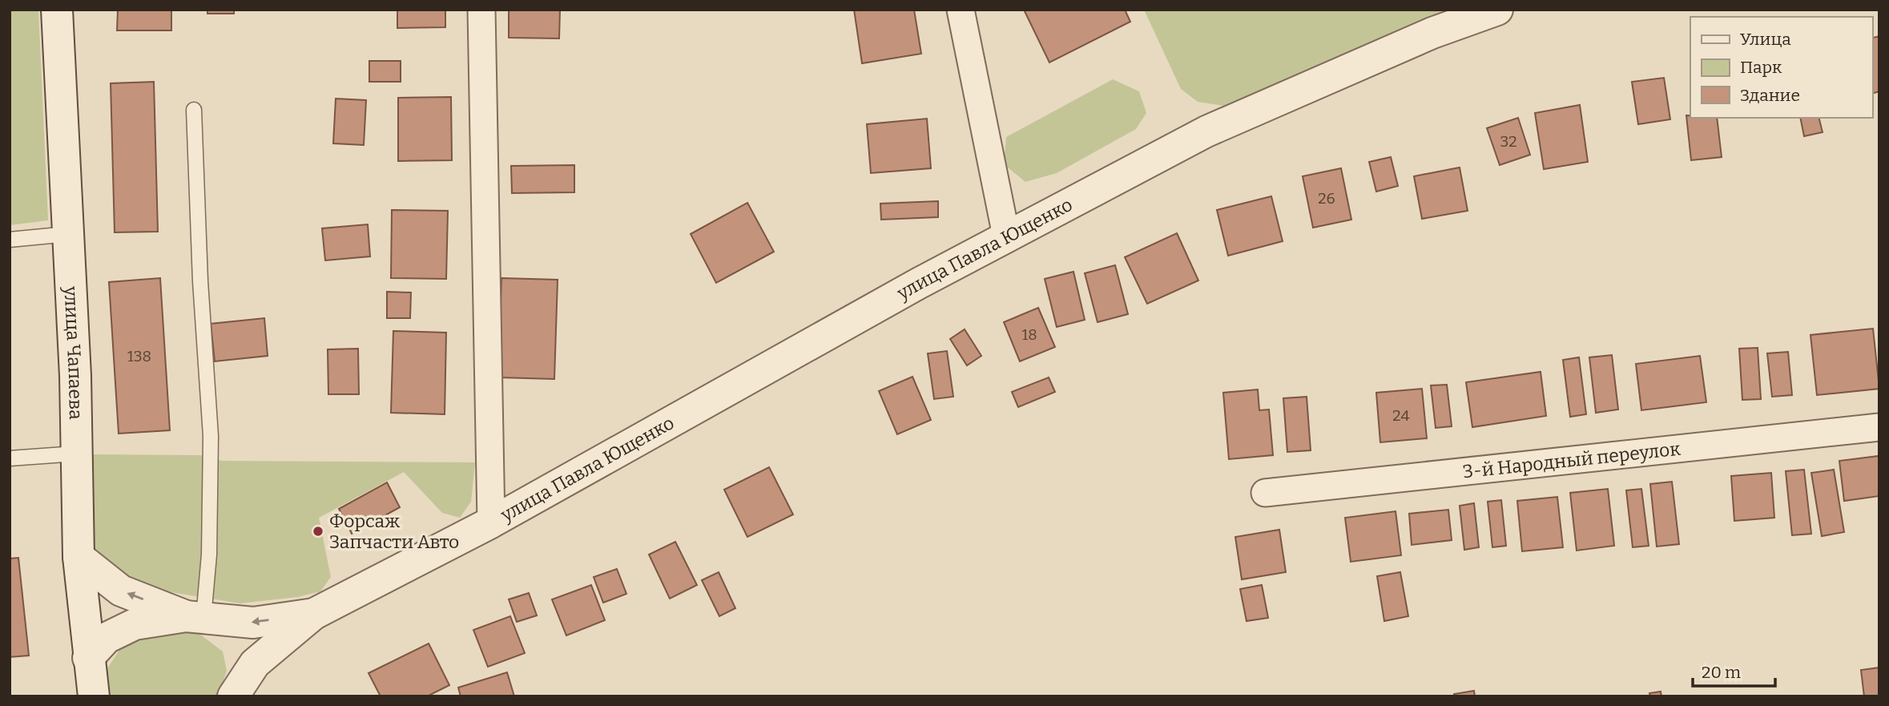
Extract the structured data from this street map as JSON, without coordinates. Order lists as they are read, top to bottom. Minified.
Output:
{"streets":{"street":["улица Павла Ющенко","улица Чапаева","3-й Народный переулок"]},"places":["Форсаж Запчасти Авто"],"house_numbers":["32","26","18","138","24"],"legend":["Улица","Парк","Здание"],"scale_bar":"20 m"}
